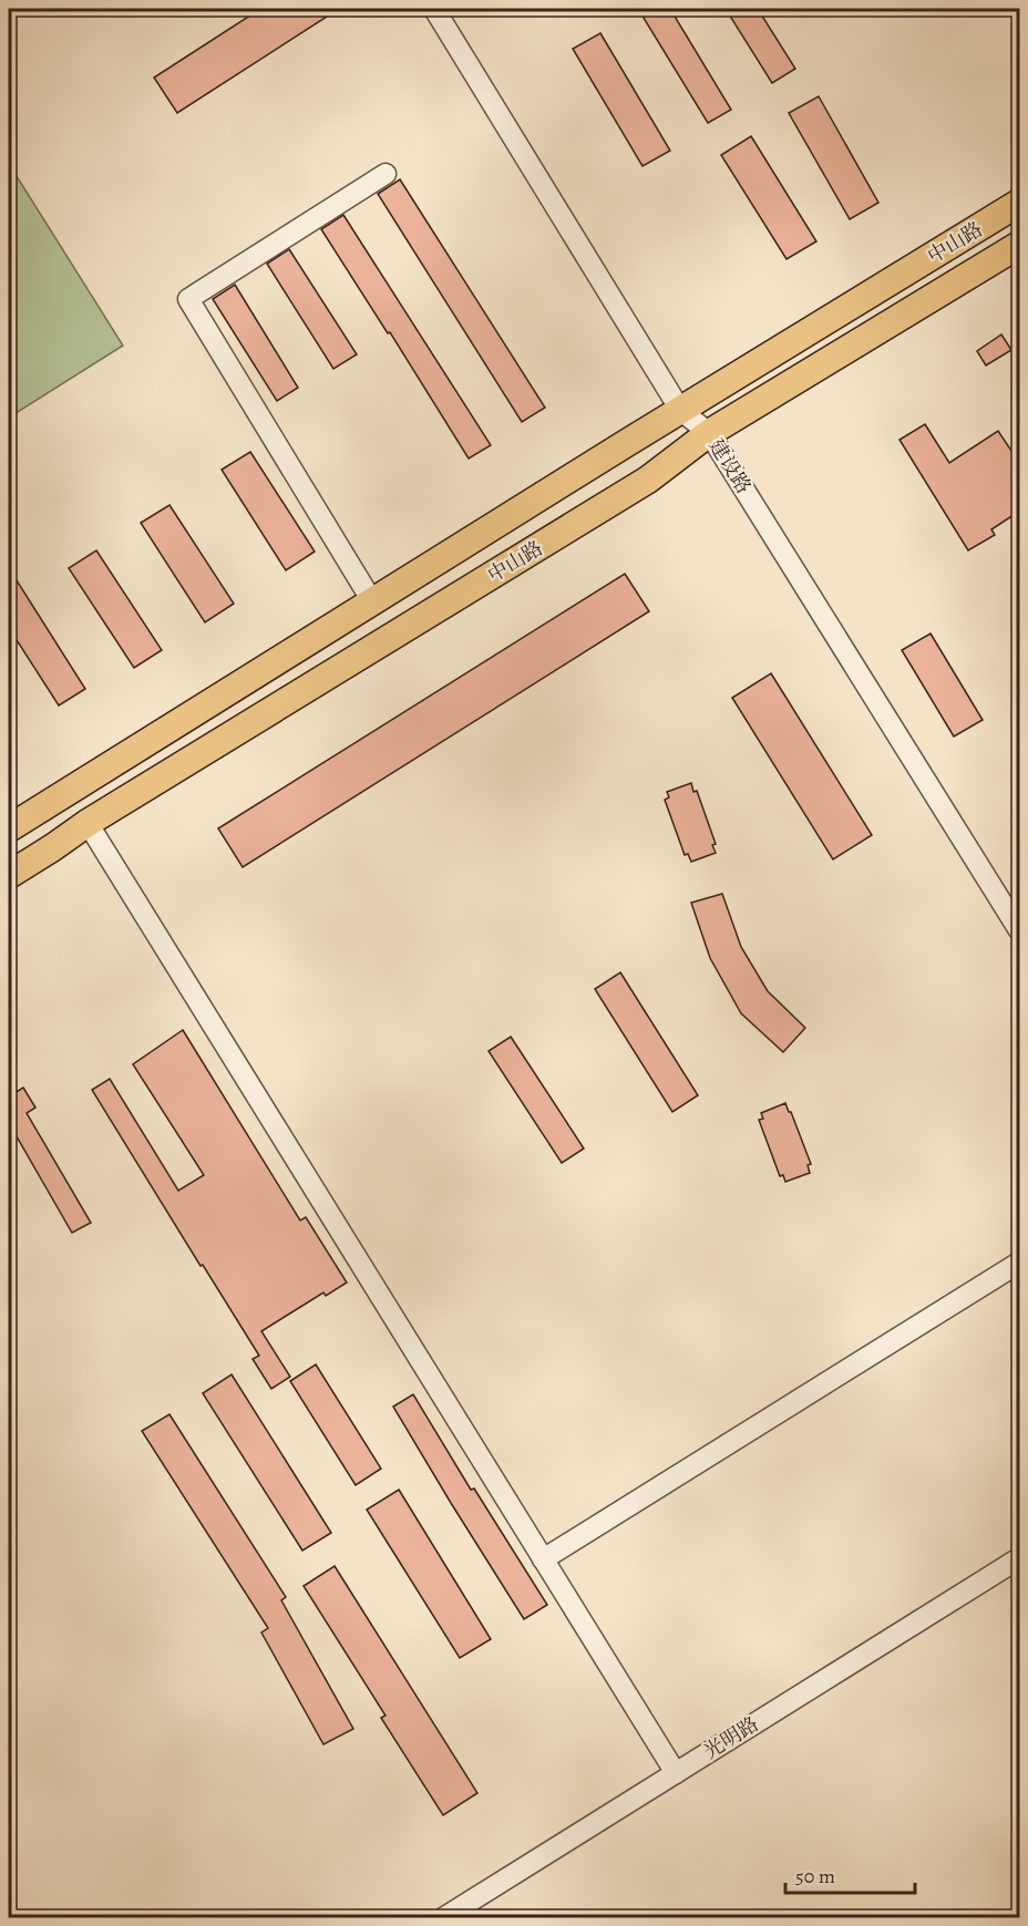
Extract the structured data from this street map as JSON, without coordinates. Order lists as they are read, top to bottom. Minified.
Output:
{"streets":{"main road":["中山路"],"street":["建设路","光明路"]},"crossings":[["中山路","建设路"]],"scale_bar":"50 m"}
